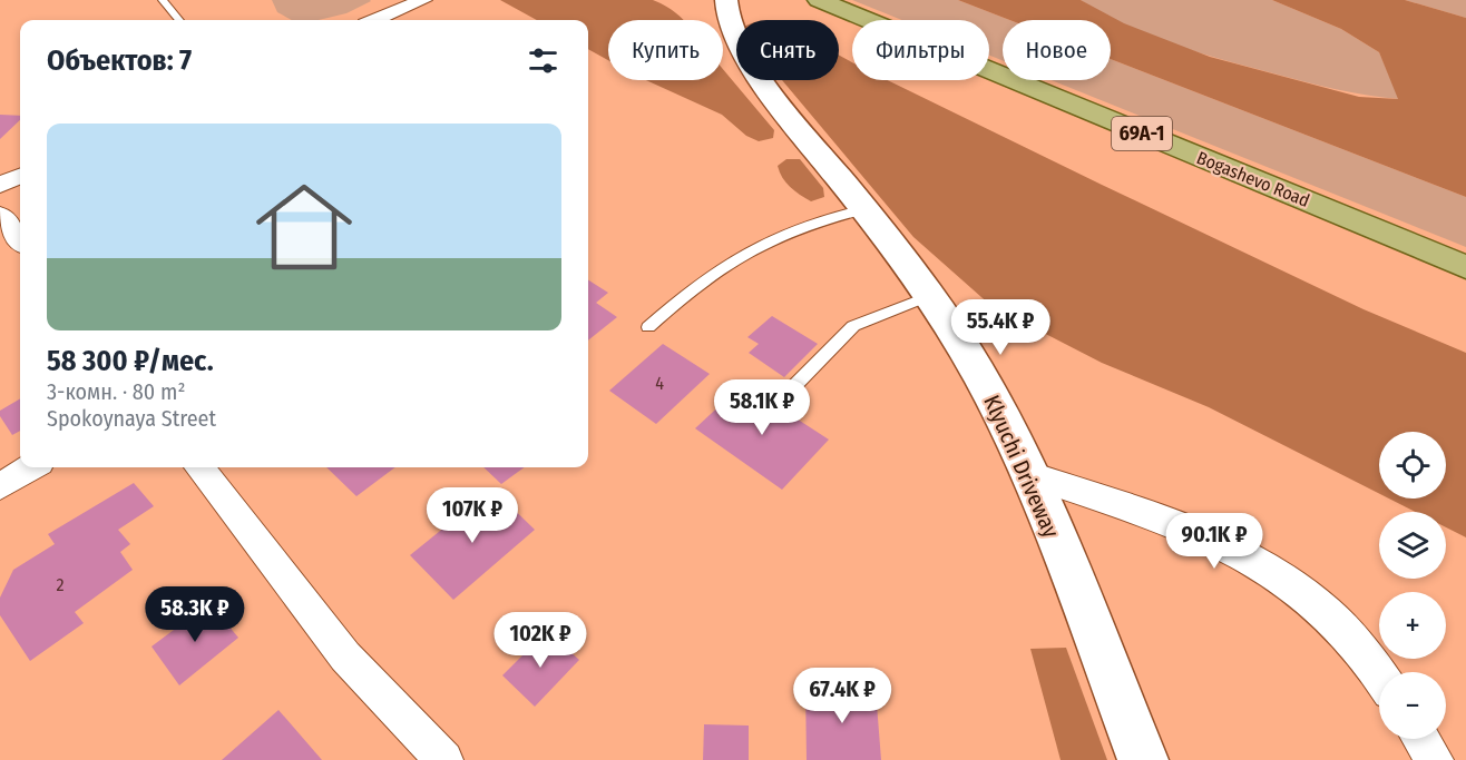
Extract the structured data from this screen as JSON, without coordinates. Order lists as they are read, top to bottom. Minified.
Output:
{"streets":{"main road":["69А-1","Bogashevo Road"],"street":["Klyuchi Driveway"]},"house_numbers":["4","2"],"page":{"chip":["Купить","Снять","Фильтры","Новое"],"heading":"Объектов: 7","list":[{"name":"58 300 ₽/мес.","note":"3-комн. · 80 m² · Spokoynaya Street"}],"price":["55.4K ₽","58.1K ₽","107K ₽","90.1K ₽","58.3K ₽","102K ₽","67.4K ₽"],"map_buttons":["+","−"]}}
